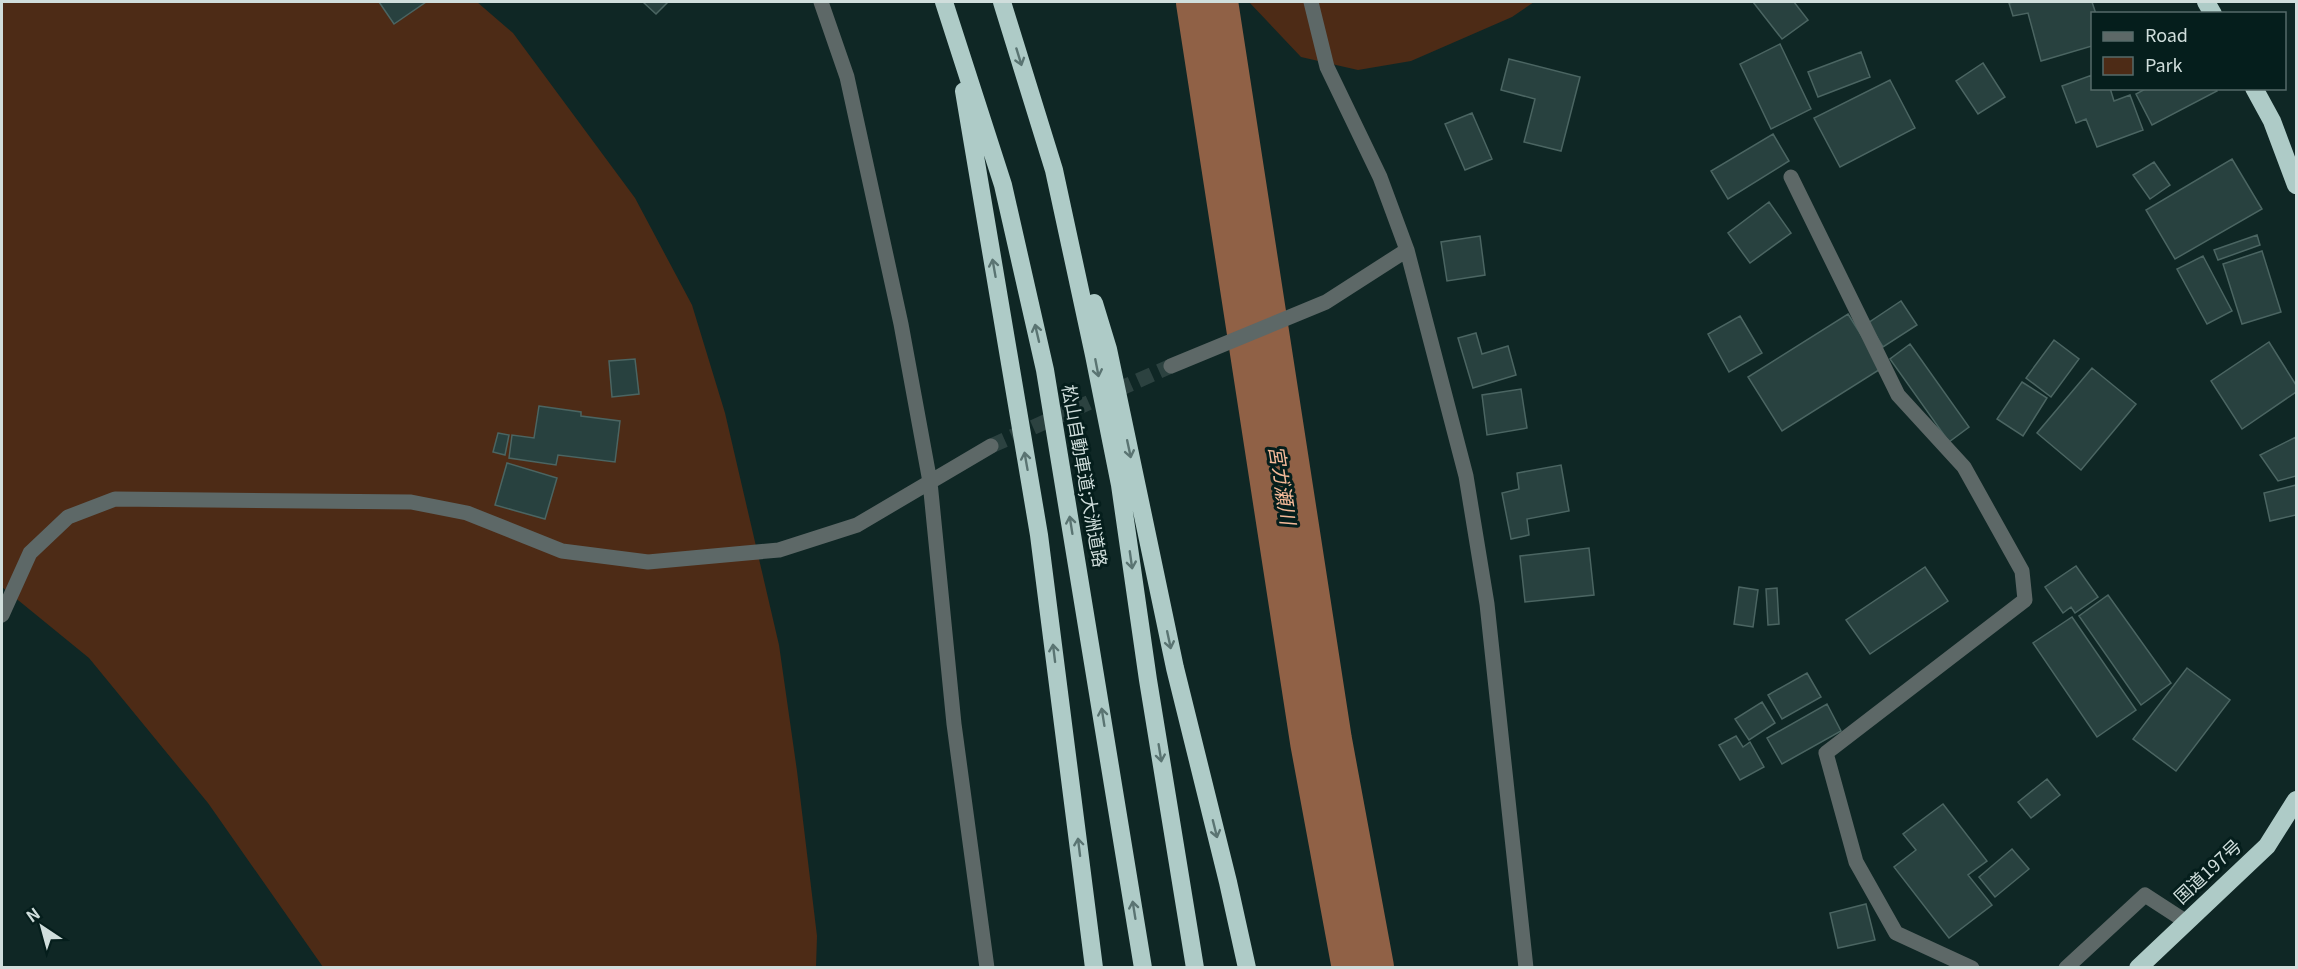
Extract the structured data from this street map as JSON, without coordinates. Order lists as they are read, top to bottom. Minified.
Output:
{"streets":{"highway":["松山自動車道;大洲道路","国道197号"]},"water":["宮ガ瀬川"],"legend":["Road","Park"],"north":"top left"}
